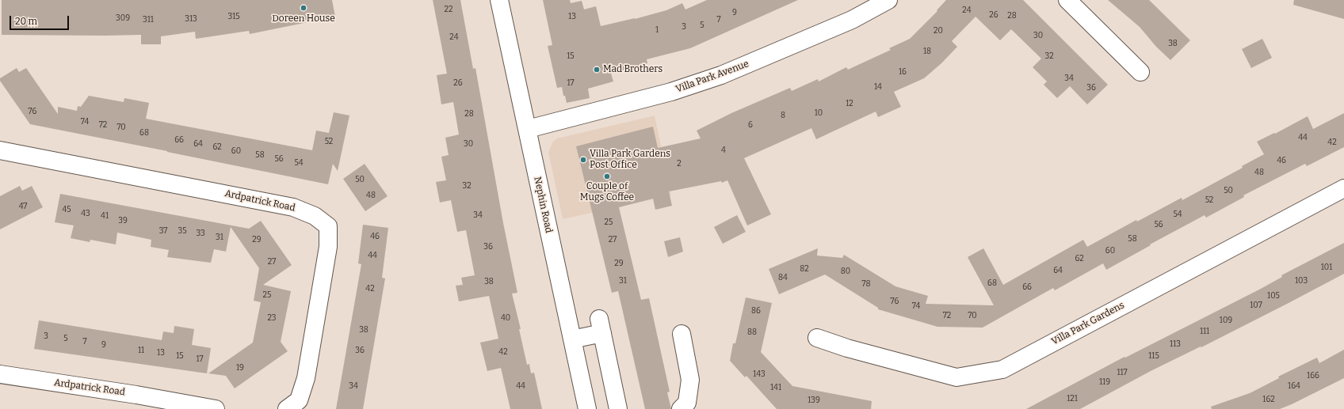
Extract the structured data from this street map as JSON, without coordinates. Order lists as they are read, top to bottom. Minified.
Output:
{"streets":{"street":["Villa Park Avenue","Ardpatrick Road","Nephin Road","Villa Park Gardens"]},"crossings":[["Villa Park Avenue","Nephin Road"]],"places":["Doreen House","Mad Brothers","Villa Park Gardens Post Office","Couple of Mugs Coffee"],"house_numbers":["22","24","9","26","28","315","13","309","313","311","7","5","3","1","20","30","24","38","18","15","32","16","34","26","17","14","36","12","76","10","28","8","74","72","6","70","68","44","66","52","42","64","30","62","4","60","58","56","46","54","2","48","50","32","50","48","52","47","45","43","54","34","41","39","25","56","37","35","33","46","31","58","29","27","36","60","44","62","27","29","101","82","64","80","84","31","103","38","68","78","66","42","25","105","76","107","74","86","72","70","23","40","109","38","111","88","3","5","7","113","9","11","36","42","13","15","115","17","19","117","143","166","119","34","44","164","141","121","162","139"],"scale_bar":"20 m"}
